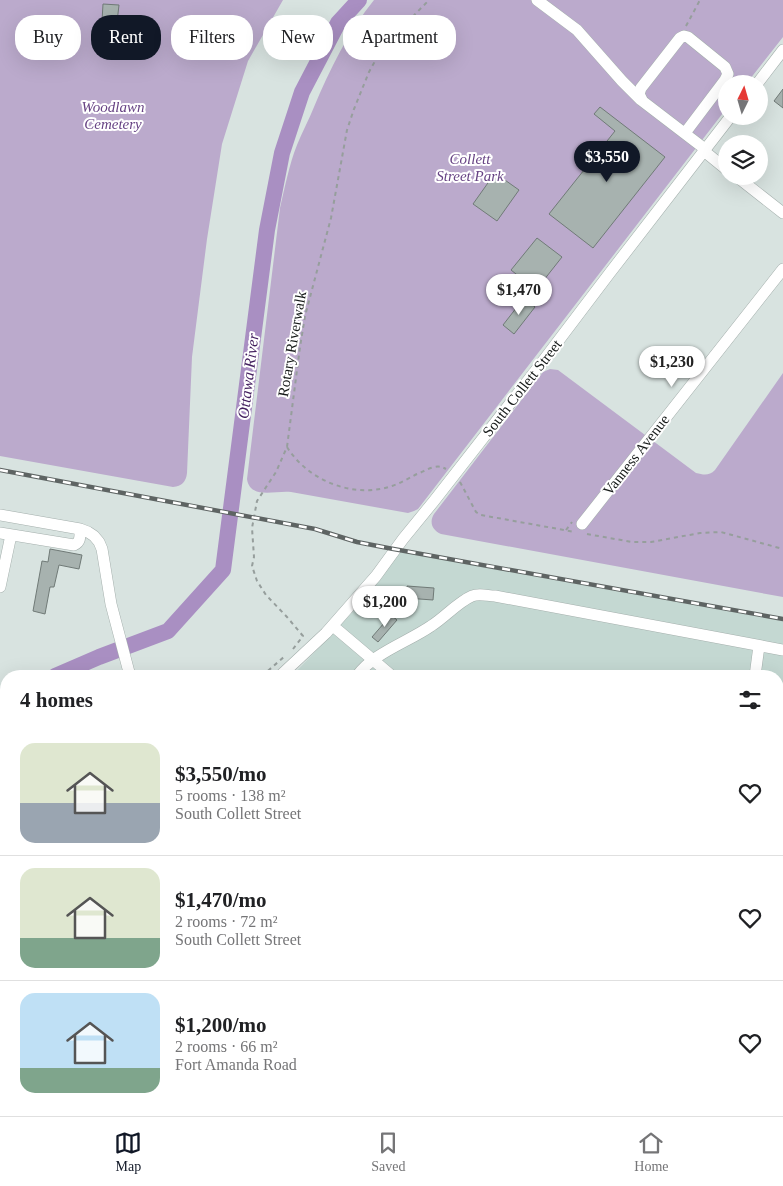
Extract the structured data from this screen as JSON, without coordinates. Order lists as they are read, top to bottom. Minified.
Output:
{"streets":{"street":["South Collett Street","Vanness Avenue"],"path":["Rotary Riverwalk"]},"water":["Ottawa River"],"parks":["Woodlawn Cemetery","Collett Street Park"],"north":"top","page":{"chip":["Buy","Rent","Filters","New","Apartment"],"price":["$3,550","$1,470","$1,230","$1,200"],"heading":"4 homes","list":[{"name":"$3,550/mo","note":"5 rooms · 138 m² · South Collett Street"},{"name":"$1,470/mo","note":"2 rooms · 72 m² · South Collett Street"},{"name":"$1,200/mo","note":"2 rooms · 66 m² · Fort Amanda Road"}],"tabs":["Map","Saved","Home"]}}
